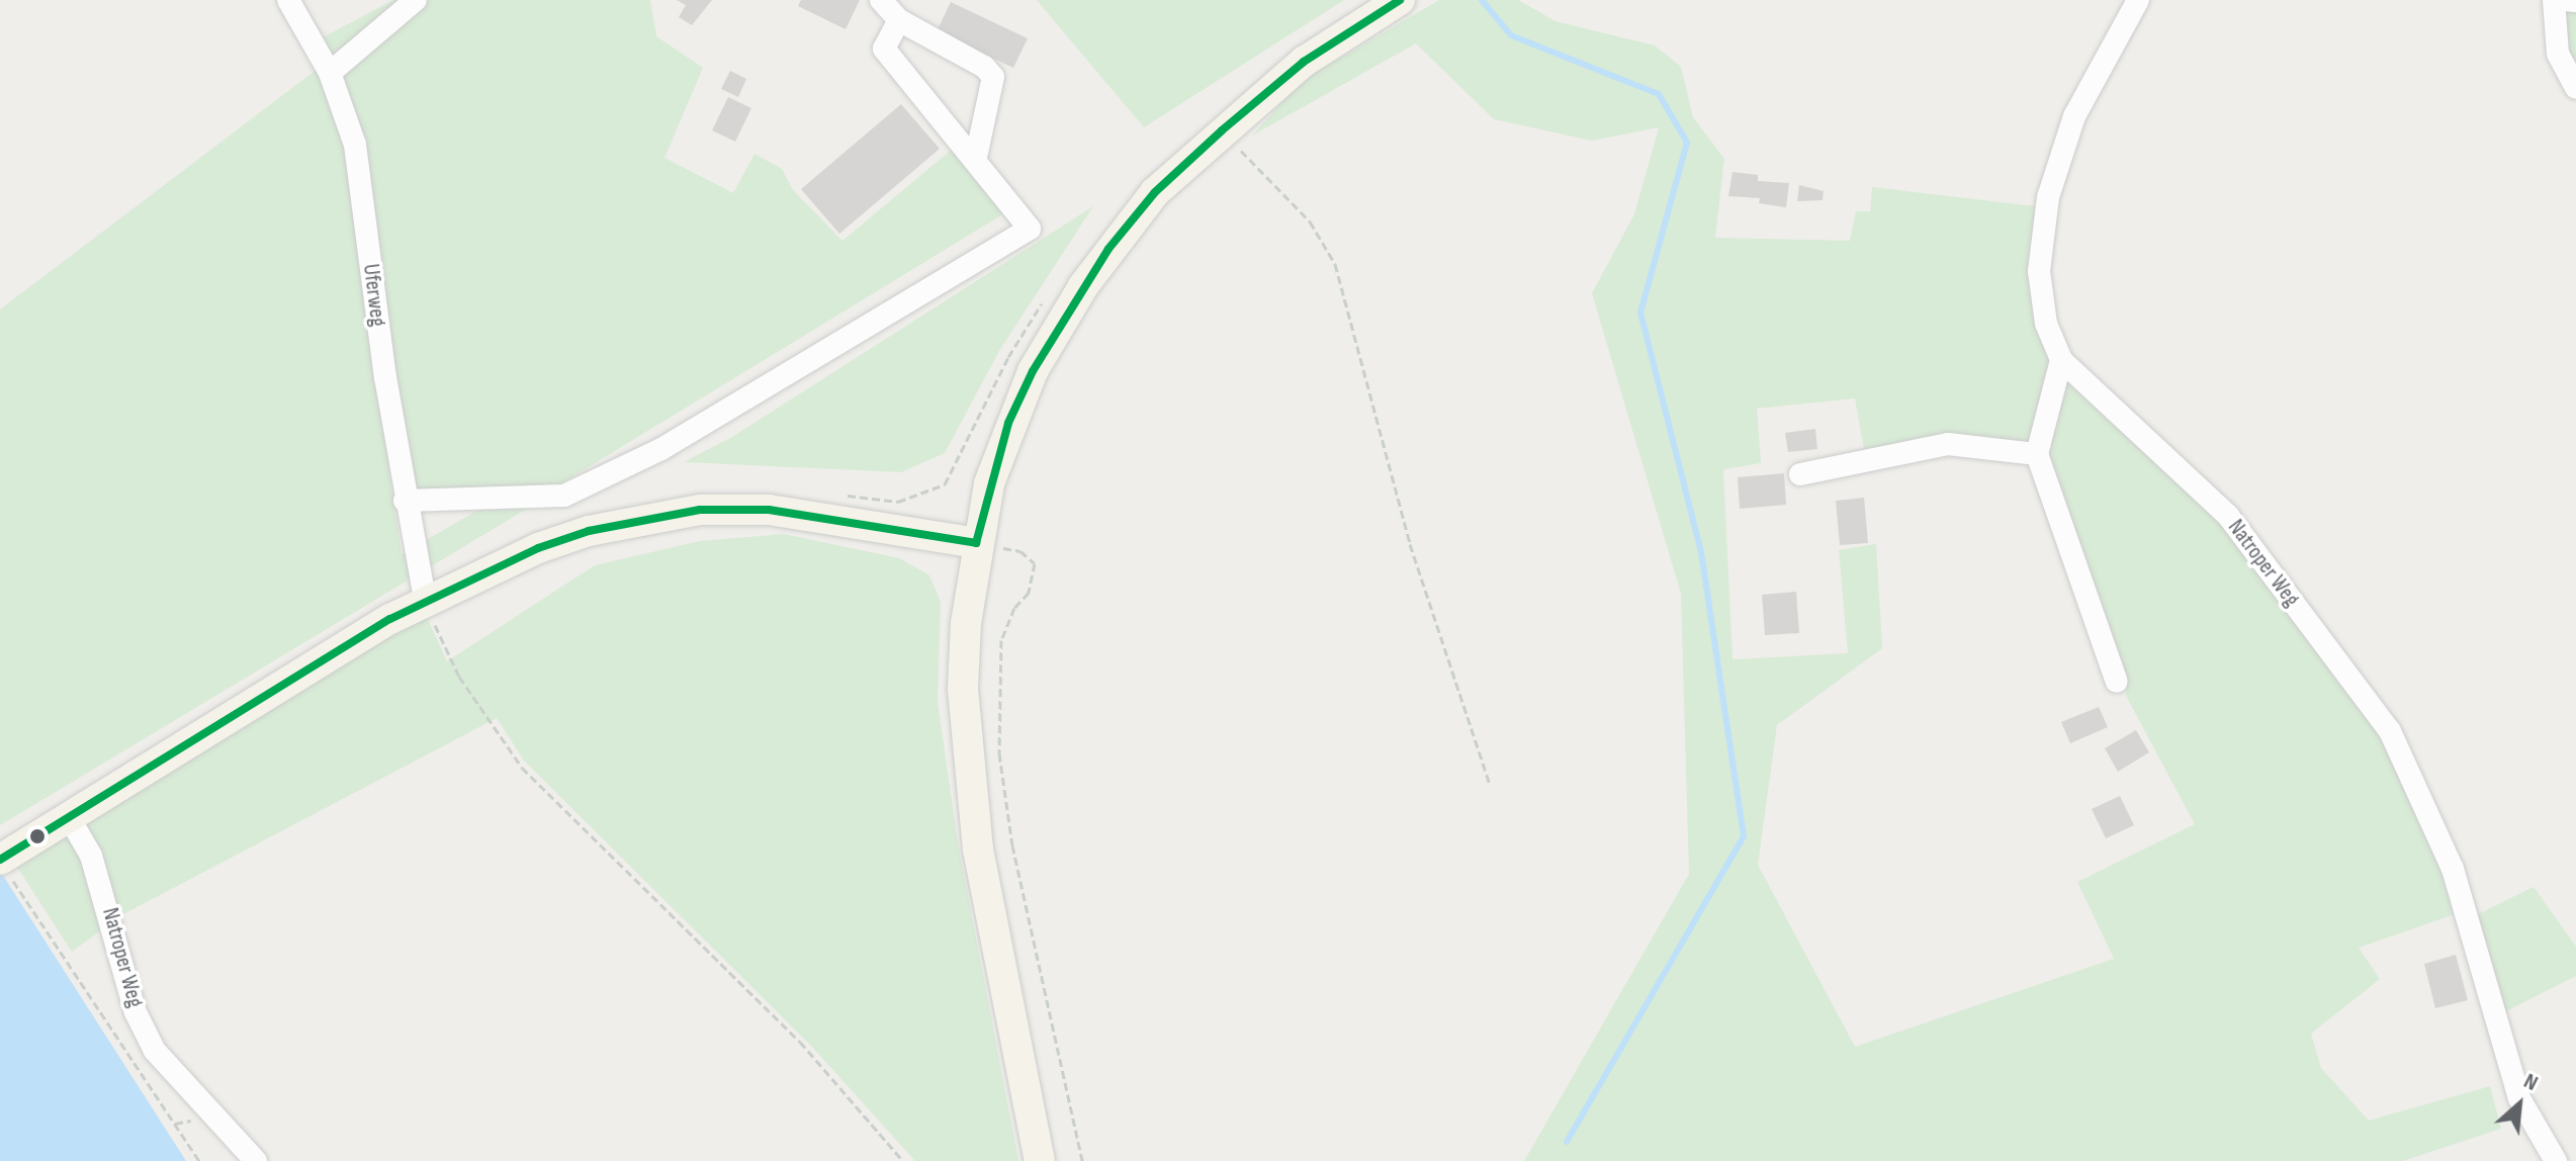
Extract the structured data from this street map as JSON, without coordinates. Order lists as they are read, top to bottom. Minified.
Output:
{"streets":{"street":["Uferweg","Natroper Weg"]},"north":"top right"}
